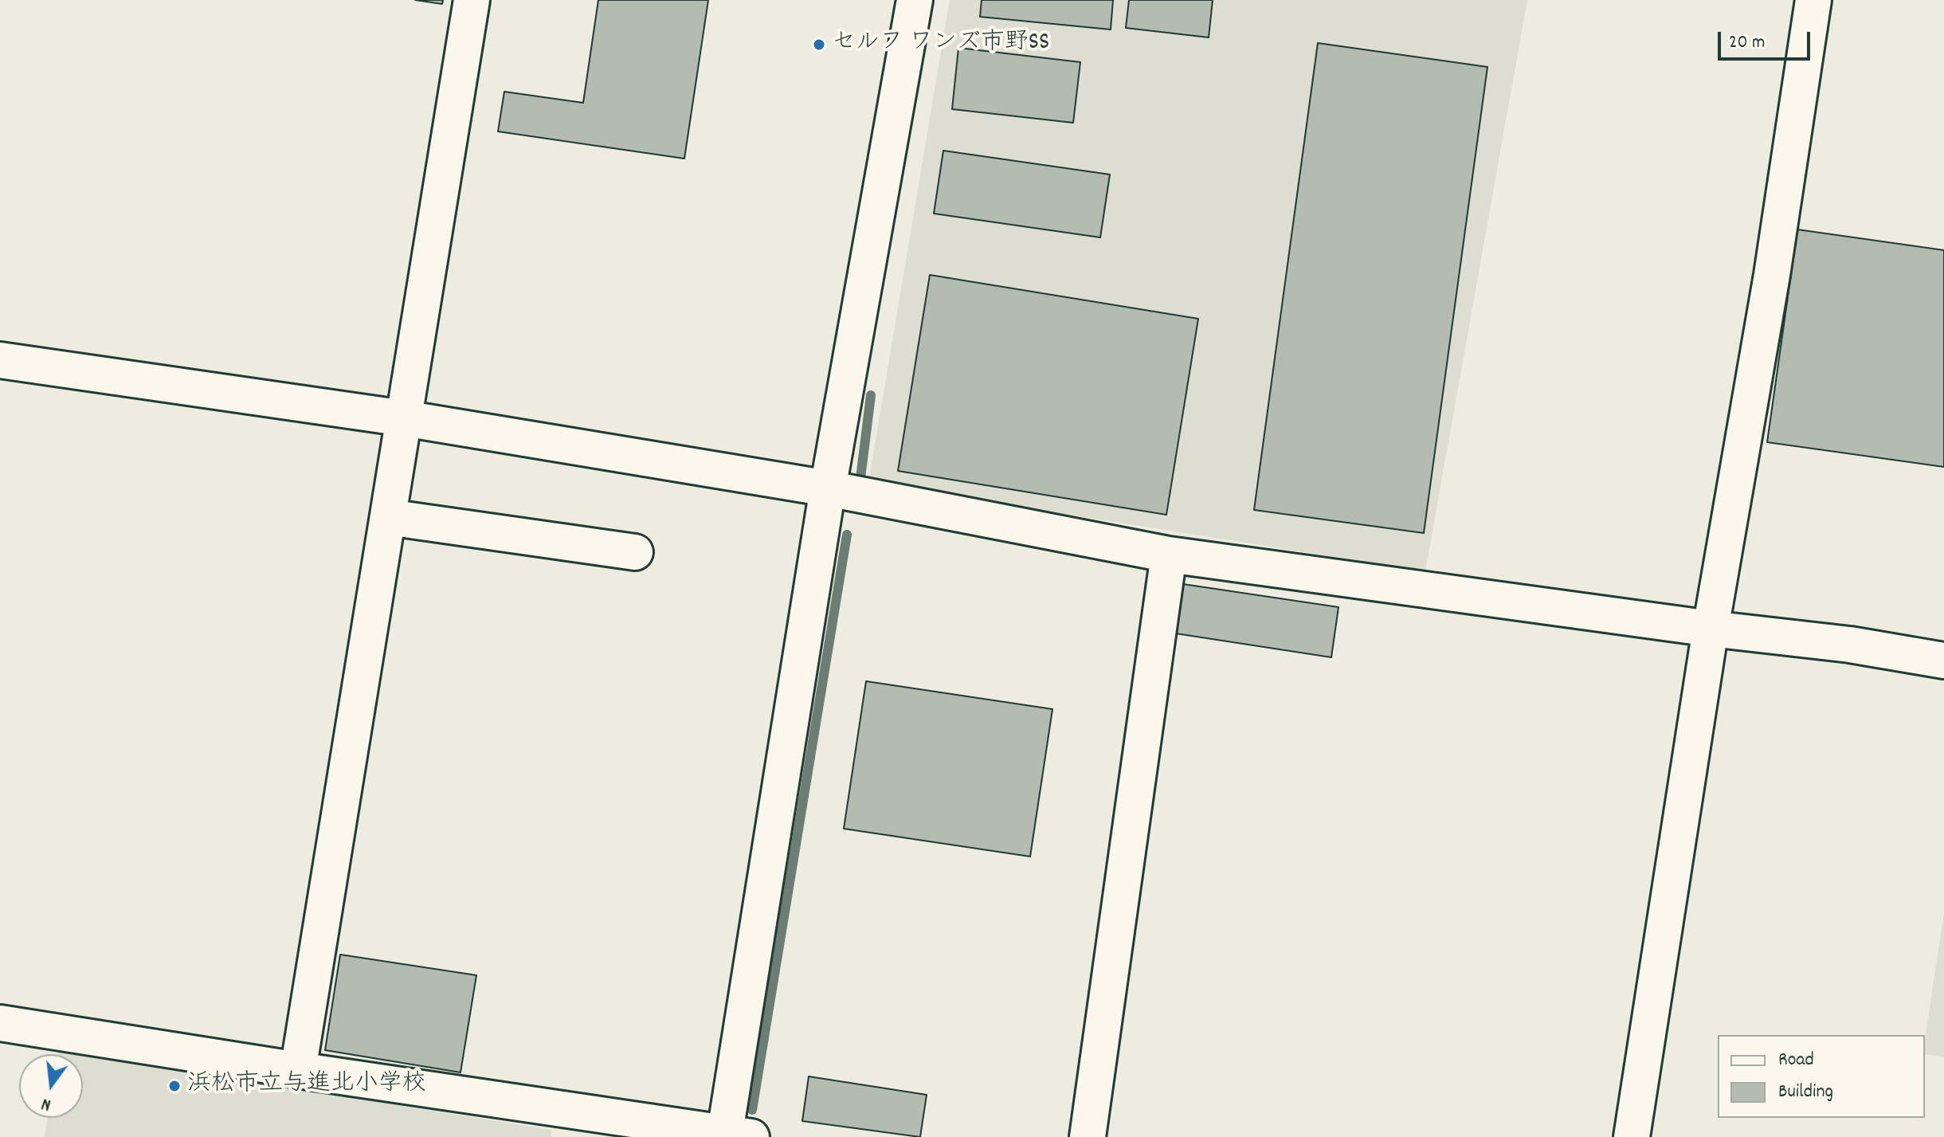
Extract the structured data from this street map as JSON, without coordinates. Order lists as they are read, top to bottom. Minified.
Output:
{"places":["セルフ ワンズ市野SS","浜松市立与進北小学校"],"legend":["Road","Building"],"scale_bar":"20 m","north":"bottom"}
